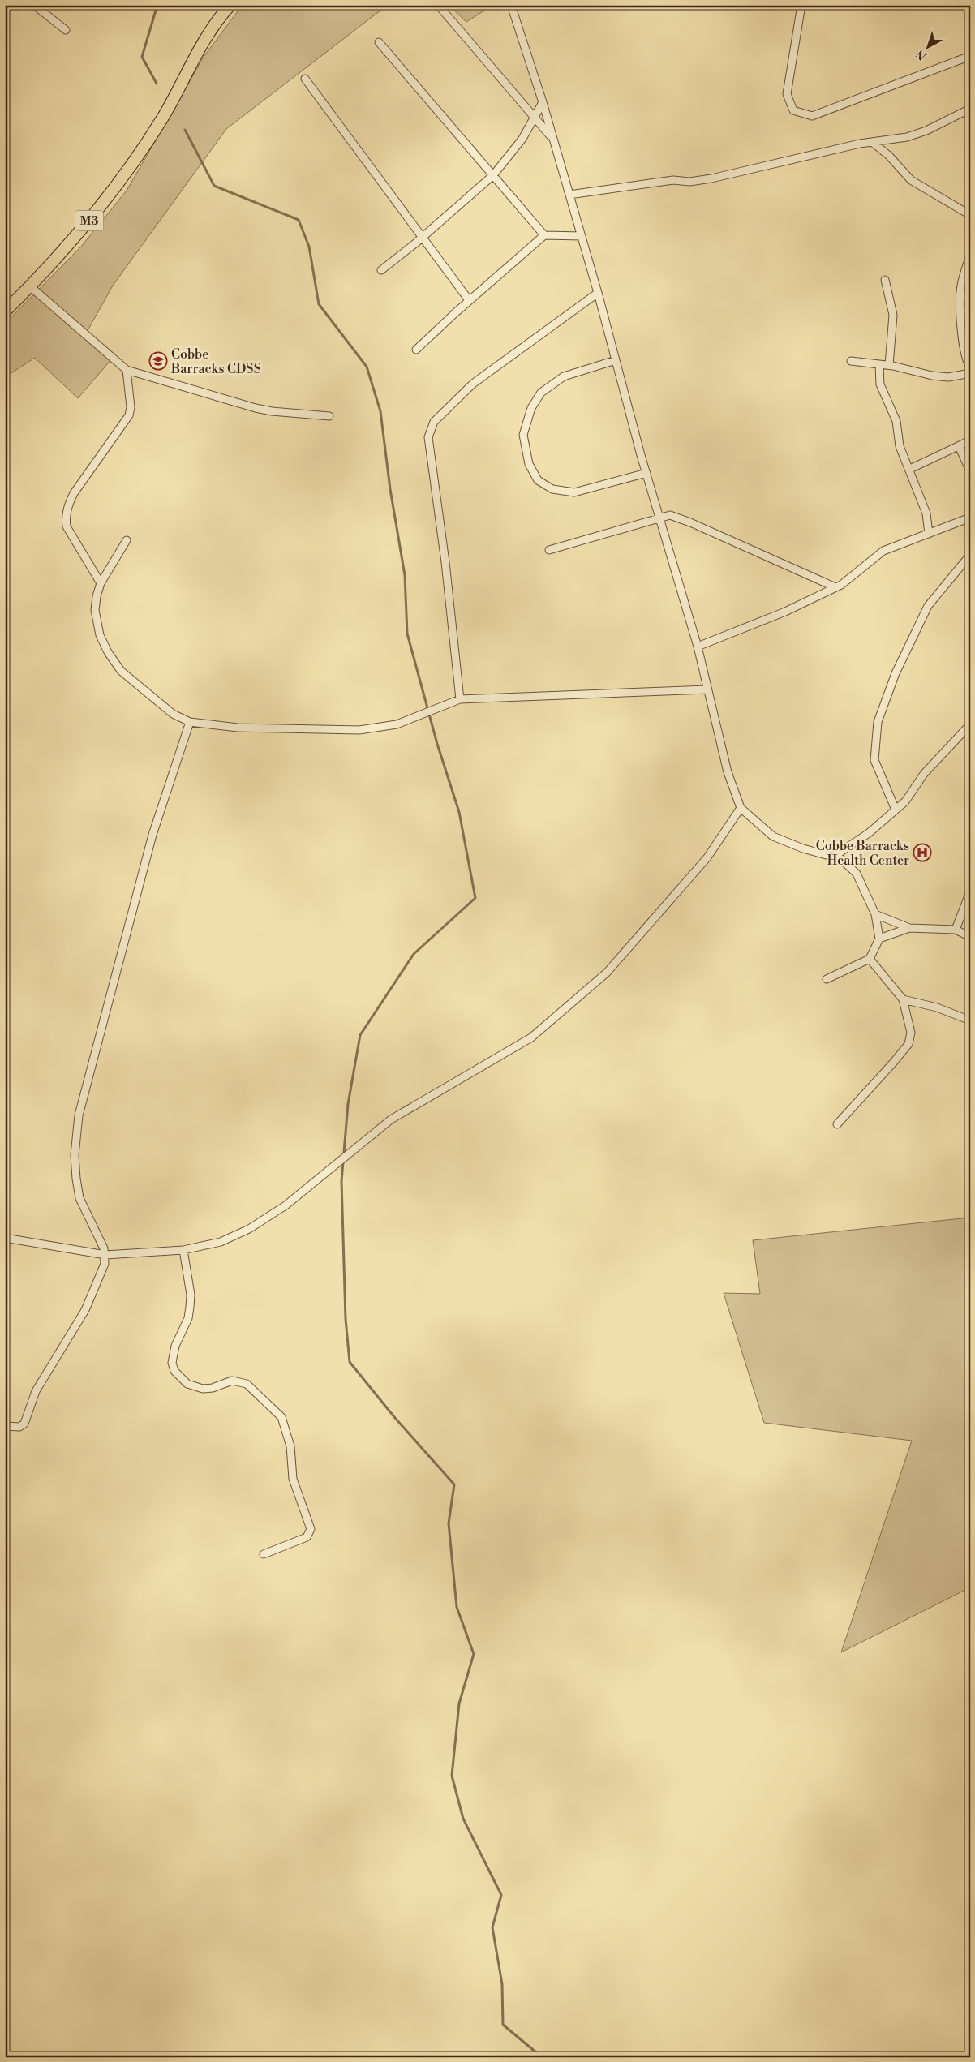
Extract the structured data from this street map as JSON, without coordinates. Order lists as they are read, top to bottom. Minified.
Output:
{"streets":{"highway":["M3"]},"places":{"school or university":["Cobbe Barracks CDSS"],"hospital":["Cobbe Barracks Health Center"]},"north":"bottom left"}
